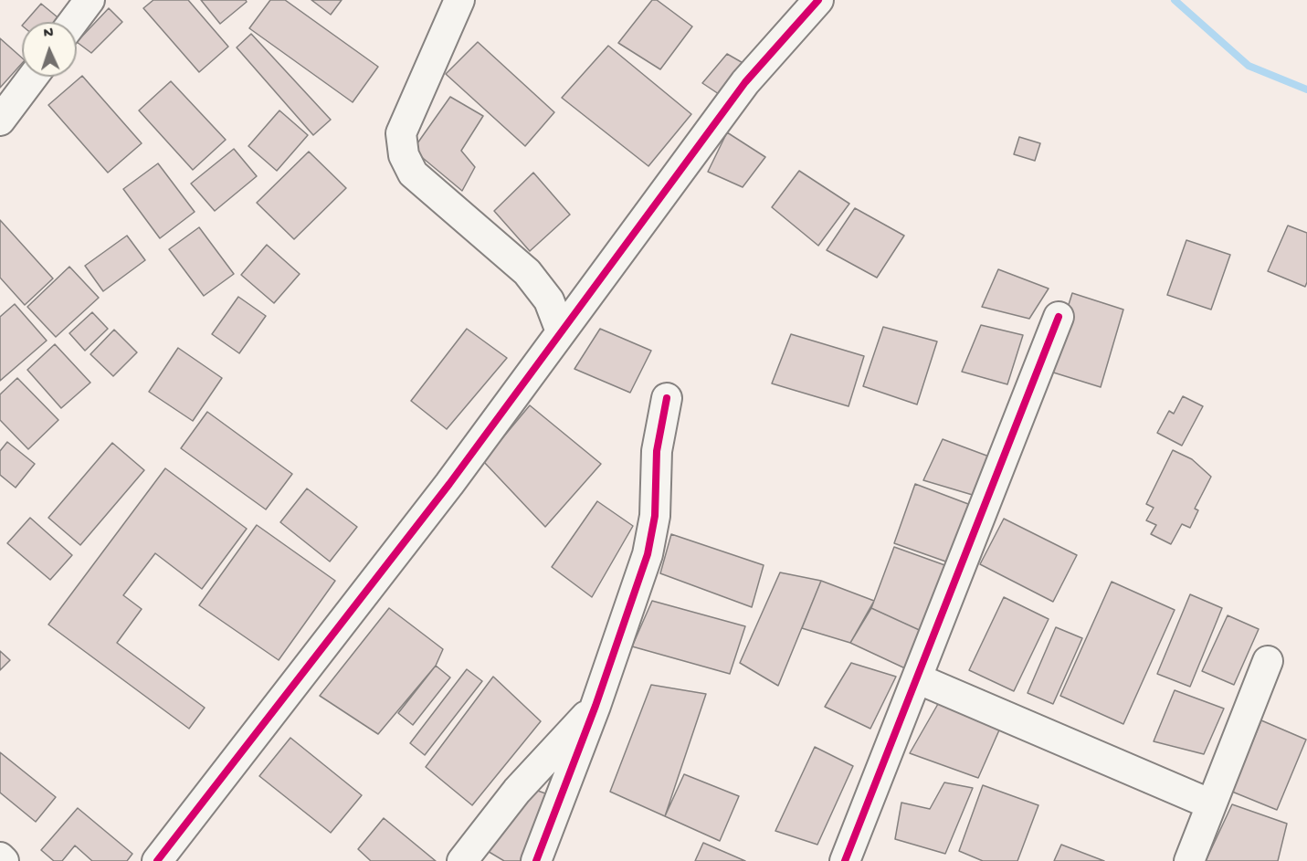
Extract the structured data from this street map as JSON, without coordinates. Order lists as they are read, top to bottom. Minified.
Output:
{"north":"top"}
